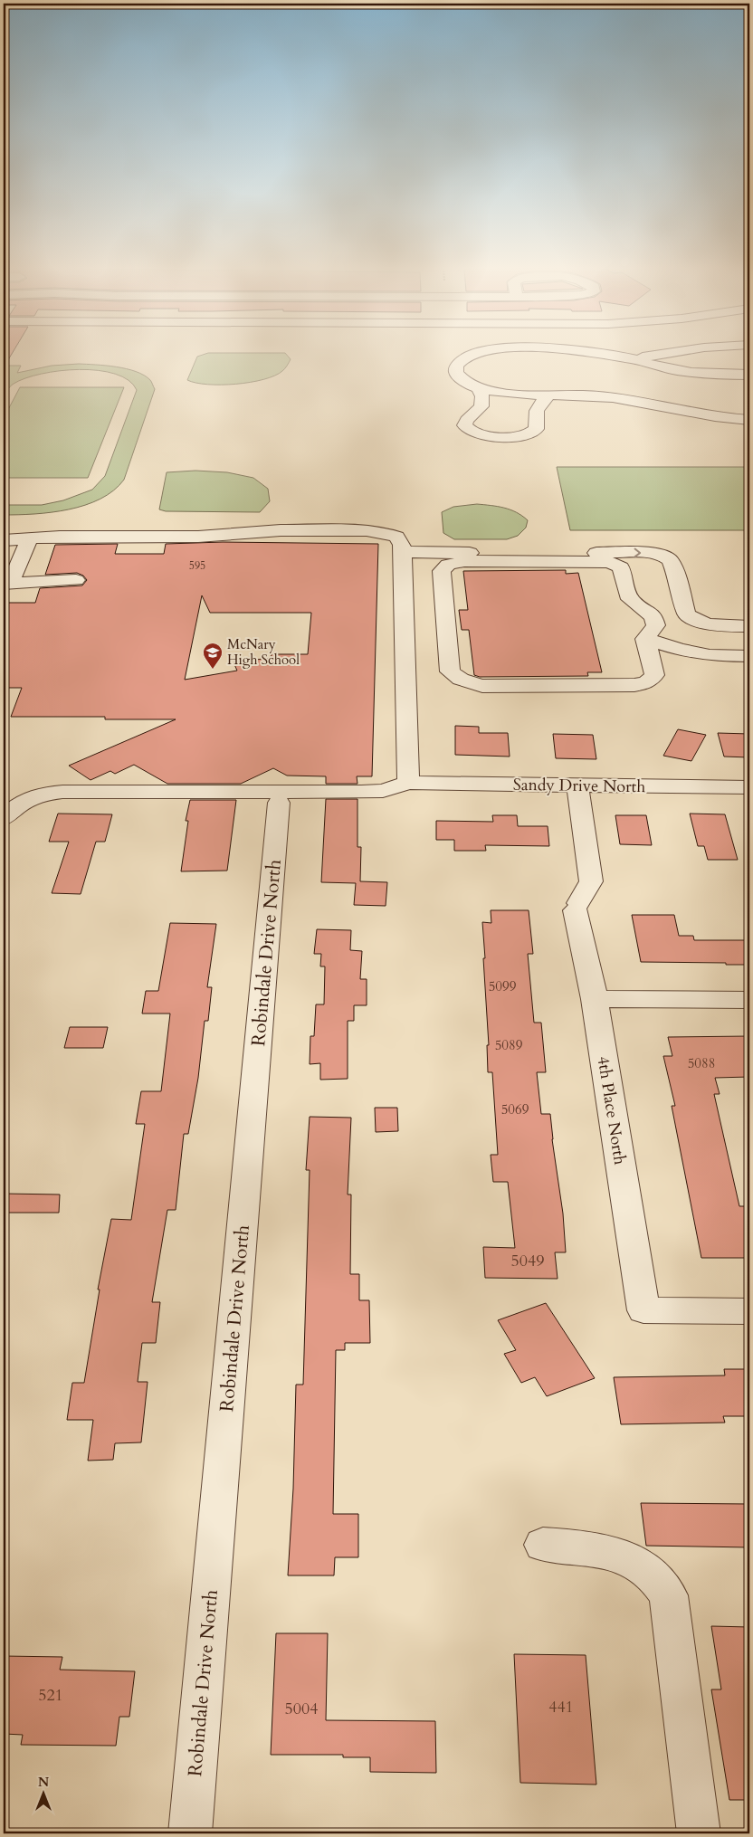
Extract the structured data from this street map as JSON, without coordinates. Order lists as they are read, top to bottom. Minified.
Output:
{"streets":{"street":["Sandy Drive North","Robindale Drive North","4th Place North"]},"crossings":[["Sandy Drive North","4th Place North"]],"places":{"school or university":["McNary High School"]},"house_numbers":["595","5099","5089","5088","5069","5049","521","441","5004"],"north":"top"}
